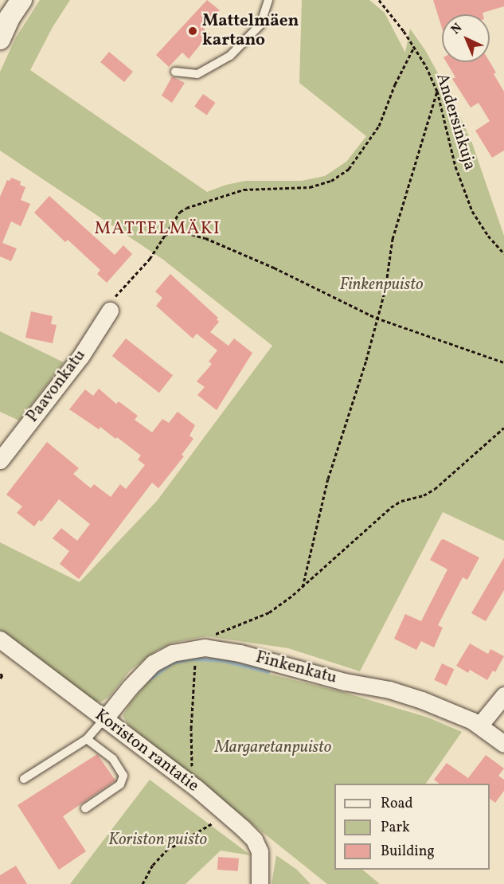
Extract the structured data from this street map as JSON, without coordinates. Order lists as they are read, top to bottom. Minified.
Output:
{"streets":{"street":["Paavonkatu","Finkenkatu","Koriston rantatie"],"path":["Andersinkuja"]},"crossings":[["Finkenkatu","Koriston rantatie"]],"districts":["MATTELMÄKI"],"parks":["Finkenpuisto","Margaretanpuisto","Koriston puisto"],"places":["Mattelmäen kartano"],"legend":["Road","Park","Building"],"north":"top left"}
